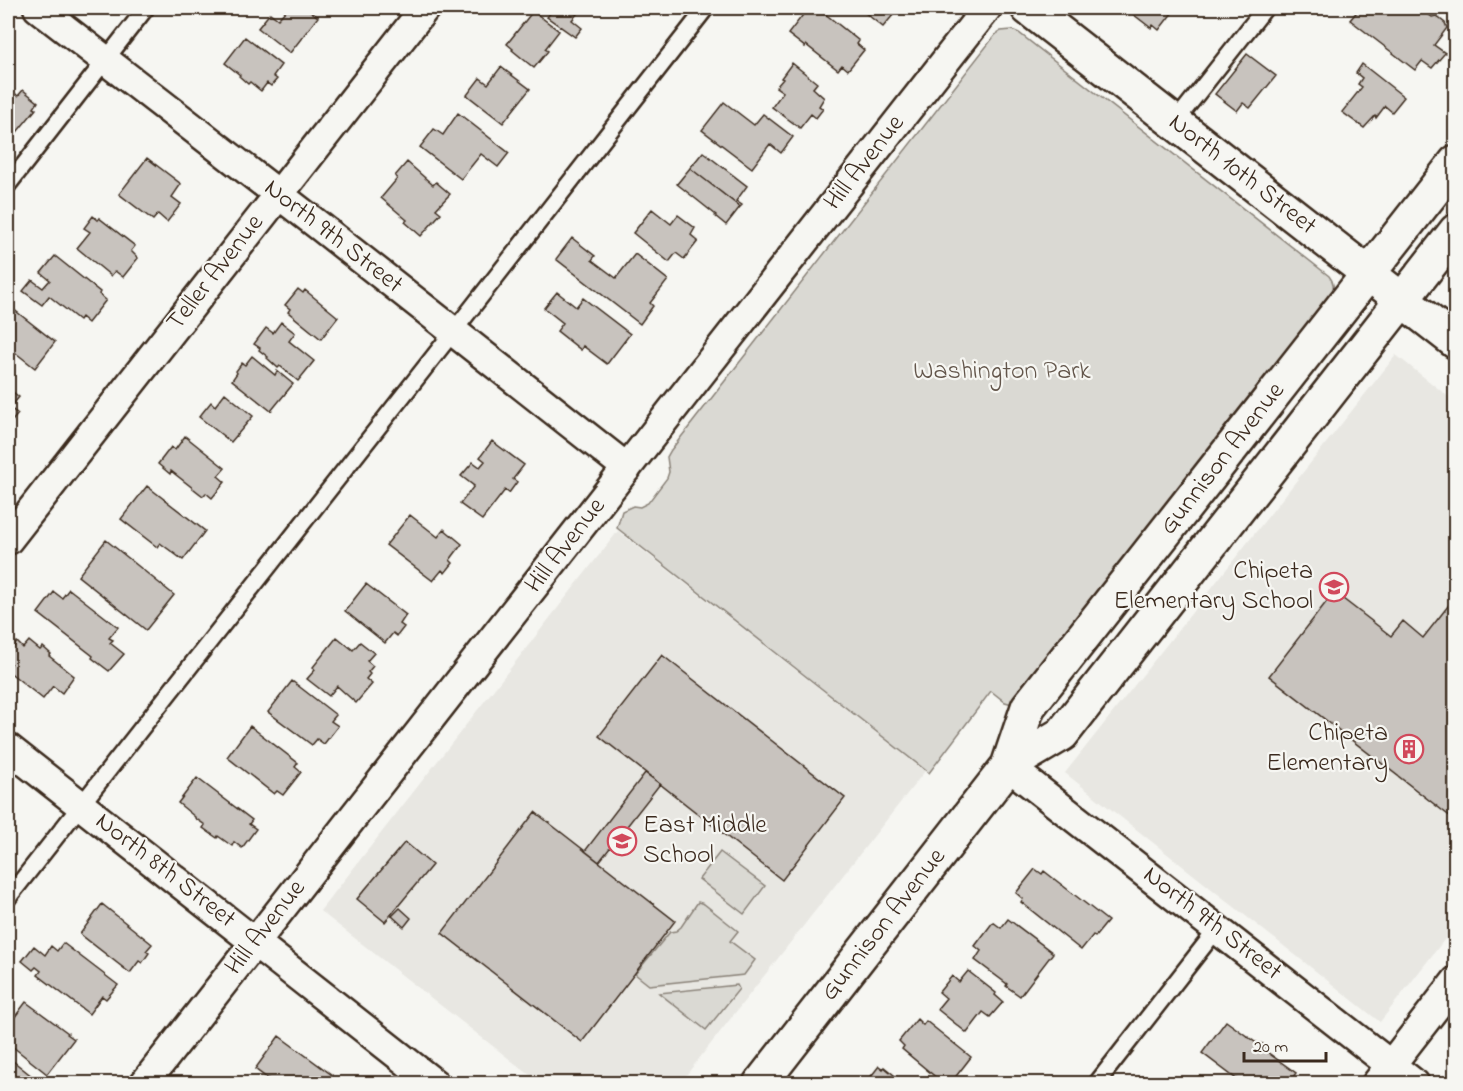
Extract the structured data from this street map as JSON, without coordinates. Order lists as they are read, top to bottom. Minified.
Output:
{"streets":{"street":["Hill Avenue","North 10th Street","North 9th Street","Teller Avenue","Gunnison Avenue","North 8th Street"]},"crossings":[["Hill Avenue","North 9th Street"],["Hill Avenue","North 8th Street"],["North 10th Street","Gunnison Avenue"],["North 9th Street","Teller Avenue"],["North 9th Street","Gunnison Avenue"]],"parks":["Washington Park"],"places":{"school or university":["Chipeta Elementary School","East Middle School"],"building":["Chipeta Elementary"]},"scale_bar":"20 m"}
